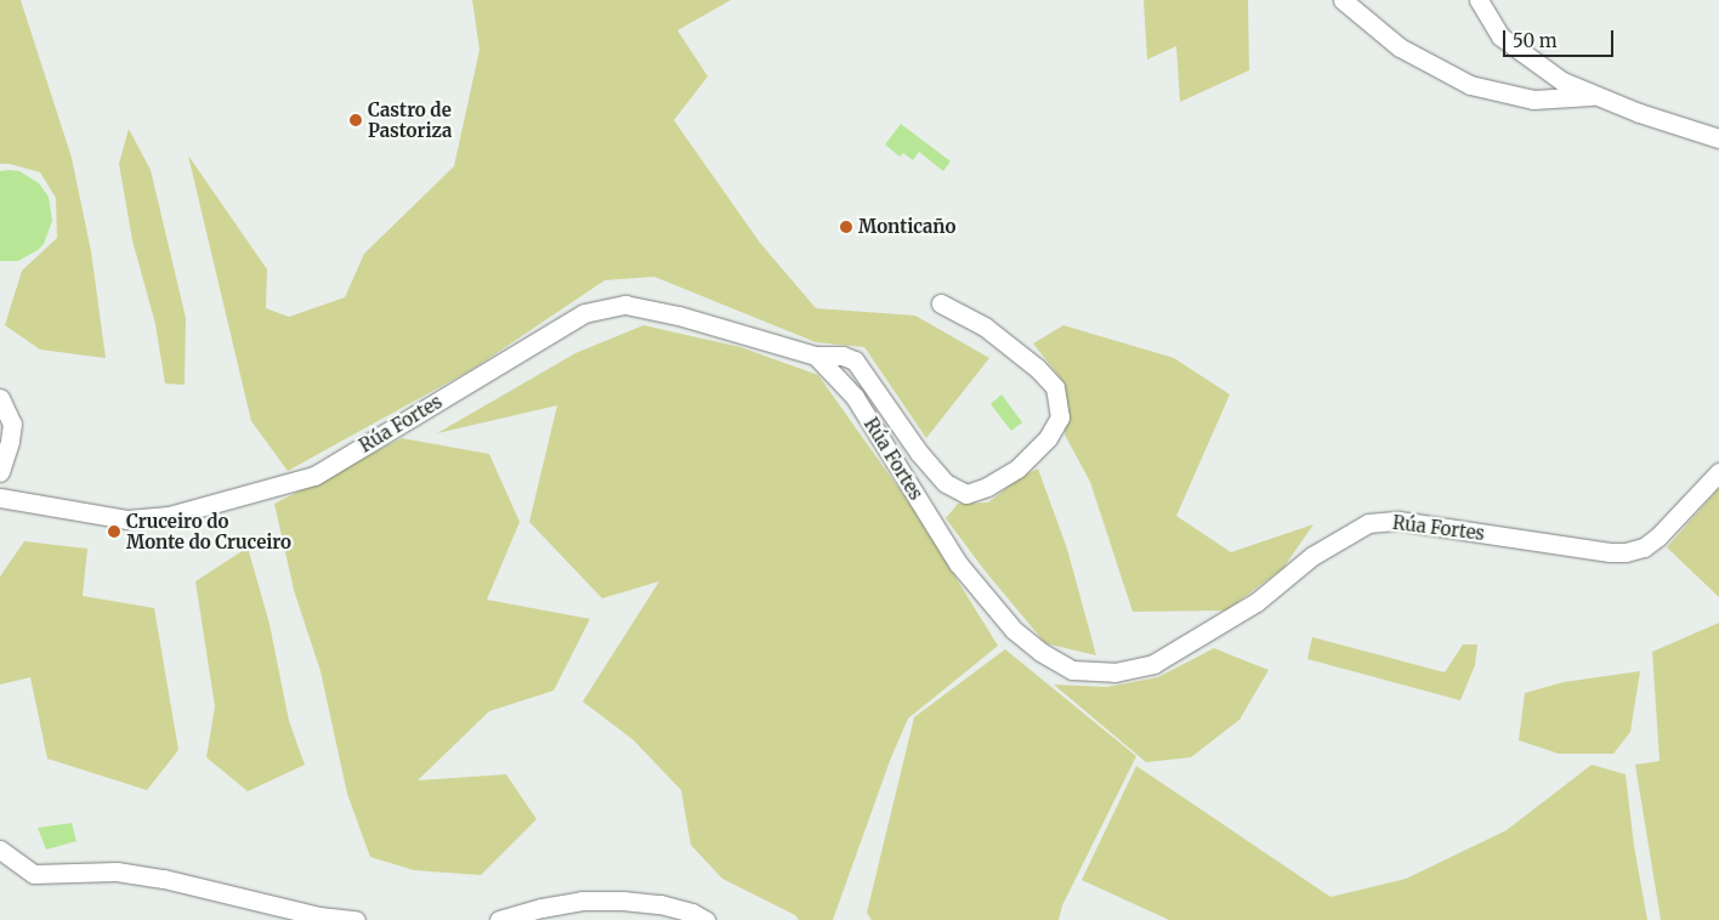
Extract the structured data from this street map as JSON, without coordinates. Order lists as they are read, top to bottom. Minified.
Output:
{"streets":{"street":["Rúa Fortes"]},"places":["Castro de Pastoriza","Monticaño","Cruceiro do Monte do Cruceiro"],"scale_bar":"50 m"}
